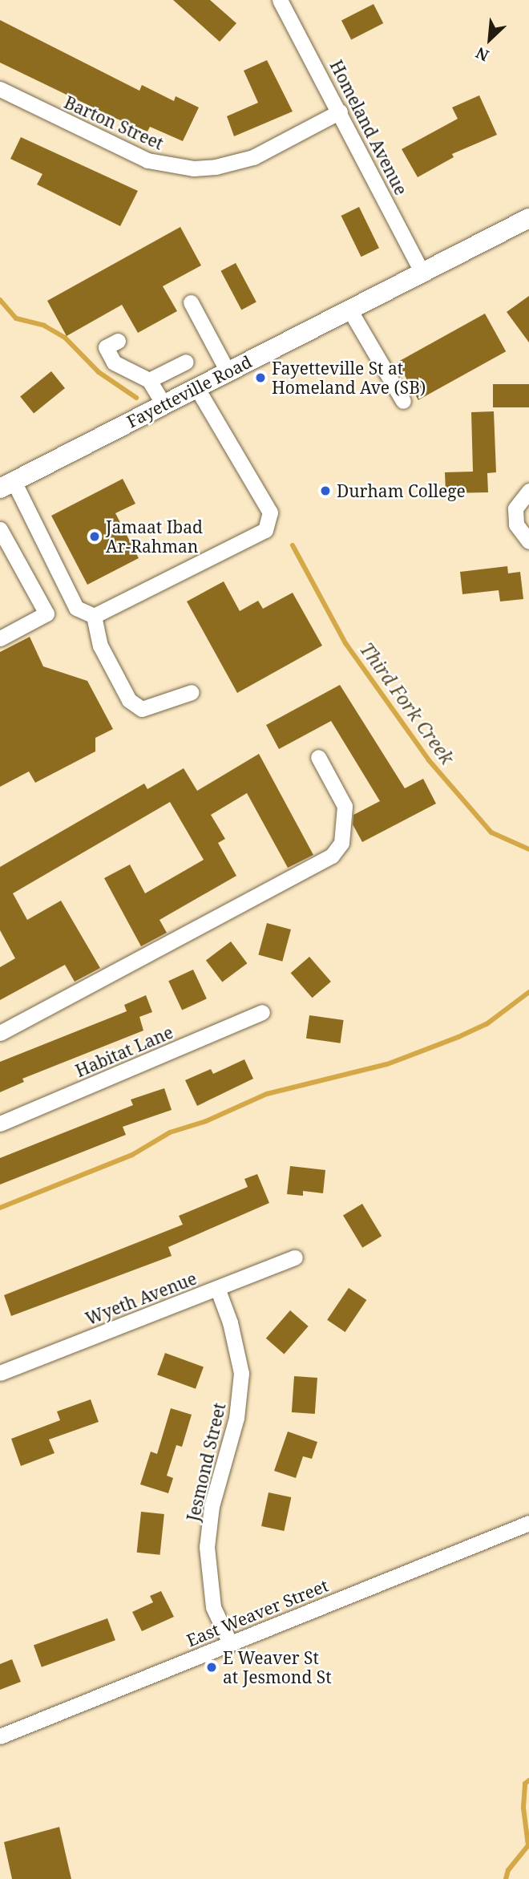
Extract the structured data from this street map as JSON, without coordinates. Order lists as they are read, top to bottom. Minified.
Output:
{"streets":{"main road":["Fayetteville Road"],"street":["Barton Street","Homeland Avenue","Habitat Lane","Wyeth Avenue","Jesmond Street","East Weaver Street"]},"crossings":[["Barton Street","Homeland Avenue"],["Homeland Avenue","Fayetteville Road"],["Wyeth Avenue","Jesmond Street"],["Jesmond Street","East Weaver Street"]],"water":["Third Fork Creek"],"places":["Fayetteville St at Homeland Ave (SB)","Durham College","Jamaat Ibad Ar-Rahman","E Weaver St at Jesmond St"],"north":"bottom left"}
